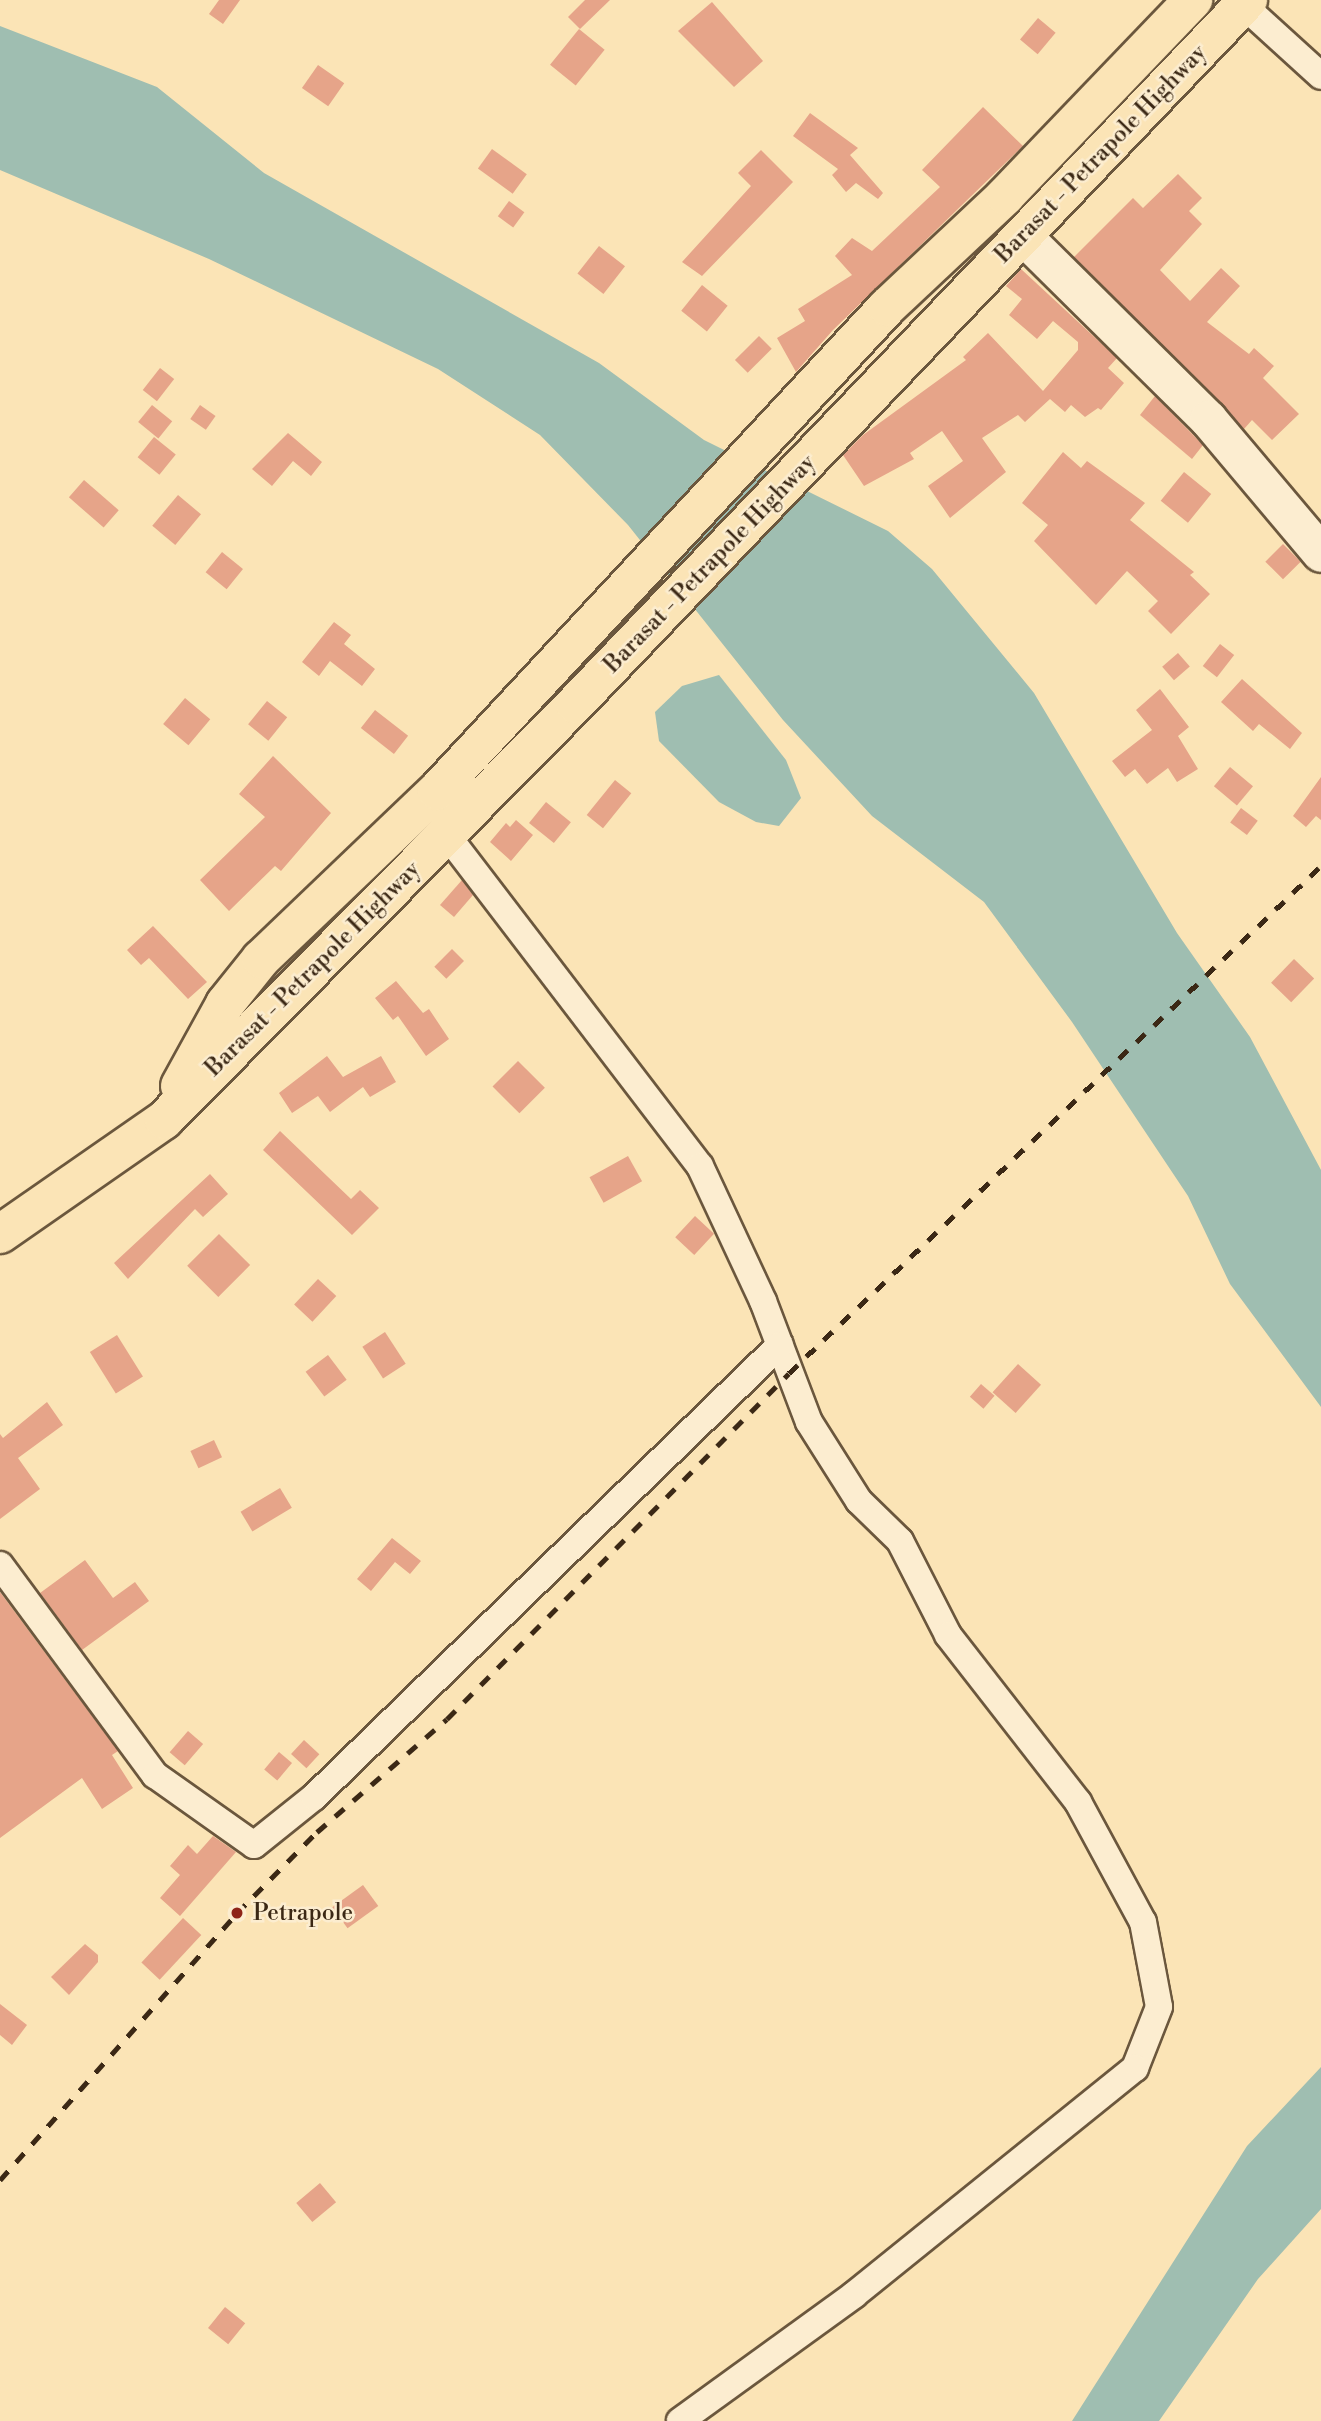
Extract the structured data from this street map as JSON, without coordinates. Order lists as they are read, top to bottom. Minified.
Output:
{"streets":{"highway":["Barasat - Petrapole Highway"]},"places":["Petrapole"]}
